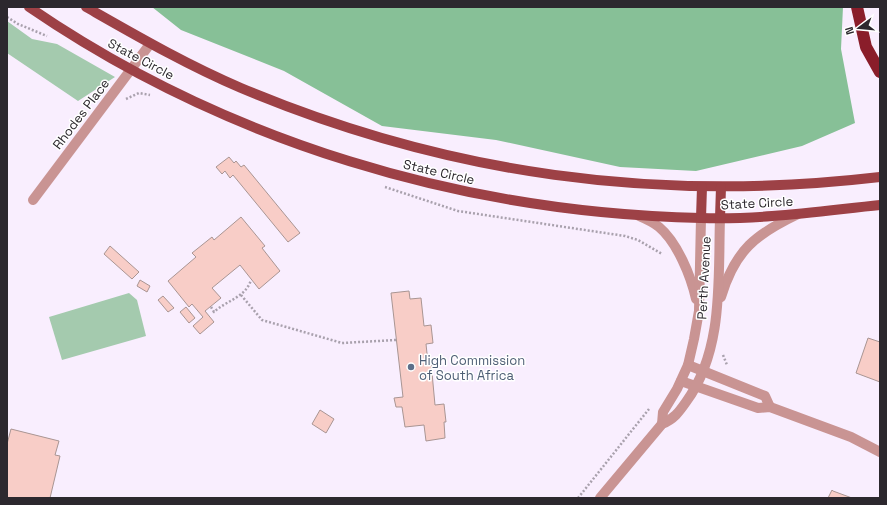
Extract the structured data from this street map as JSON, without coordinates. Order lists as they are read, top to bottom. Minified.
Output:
{"streets":{"main road":["State Circle","Perth Avenue"],"street":["Rhodes Place"]},"crossings":[["State Circle","Rhodes Place"],["State Circle","Perth Avenue"]],"places":["High Commission of South Africa"],"north":"left"}
